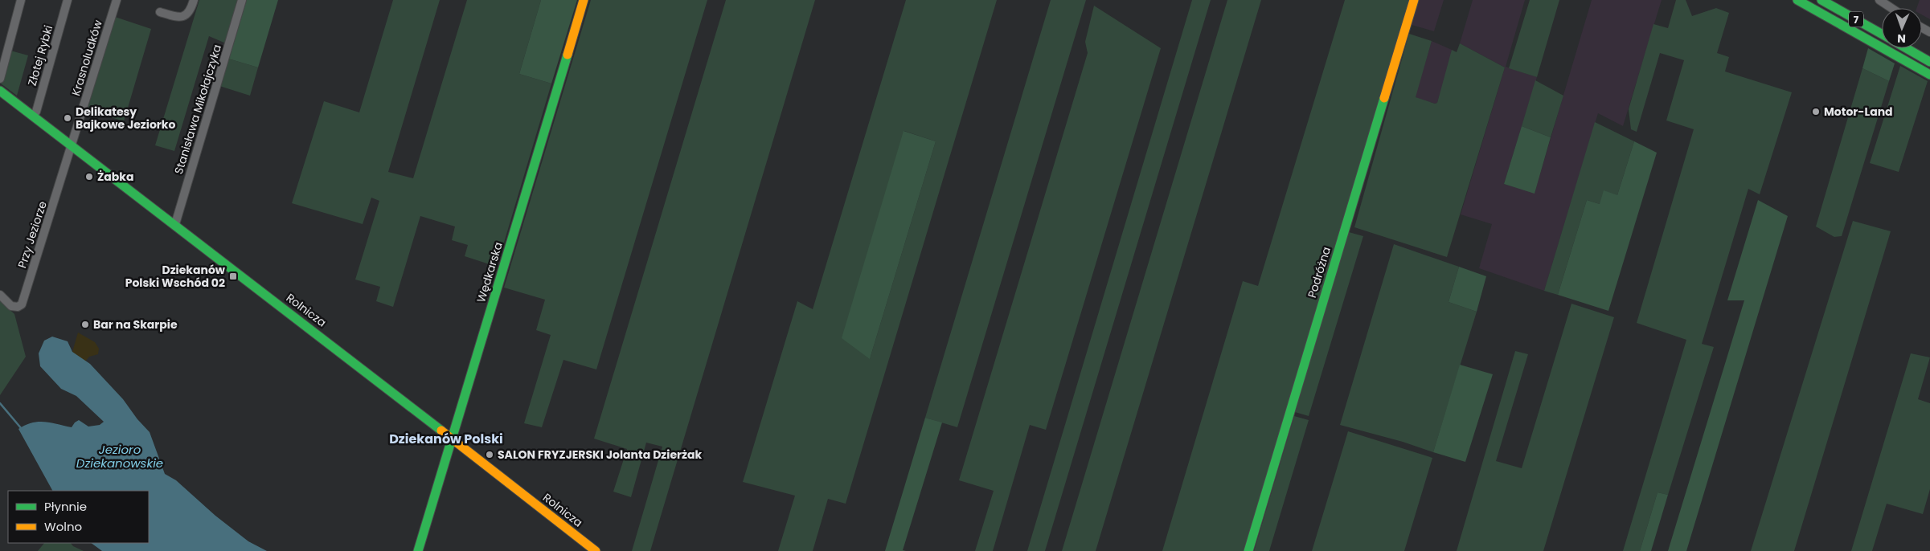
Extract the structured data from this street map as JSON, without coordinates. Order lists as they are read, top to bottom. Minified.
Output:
{"streets":{"main road":["7","Wędkarska","Podróżna","Rolnicza"],"street":["Złotej Rybki","Krasnoludków","Stanisława Mikołajczyka","Przy Jeziorze"]},"crossings":[["Złotej Rybki","Rolnicza"],["Krasnoludków","Przy Jeziorze"],["Krasnoludków","Rolnicza"],["Stanisława Mikołajczyka","Rolnicza"],["Przy Jeziorze","Rolnicza"],["Wędkarska","Rolnicza"]],"districts":["Dziekanów Polski"],"water":["Jezioro Dziekanowskie"],"places":{"other":["Motor-Land","Delikatesy Bajkowe Jeziorko","Żabka","Bar na Skarpie","SALON FRYZJERSKI Jolanta Dzierżak"],"transit":["Dziekanów Polski Wschód 02"]},"legend":["Płynnie","Wolno"],"north":"bottom"}
